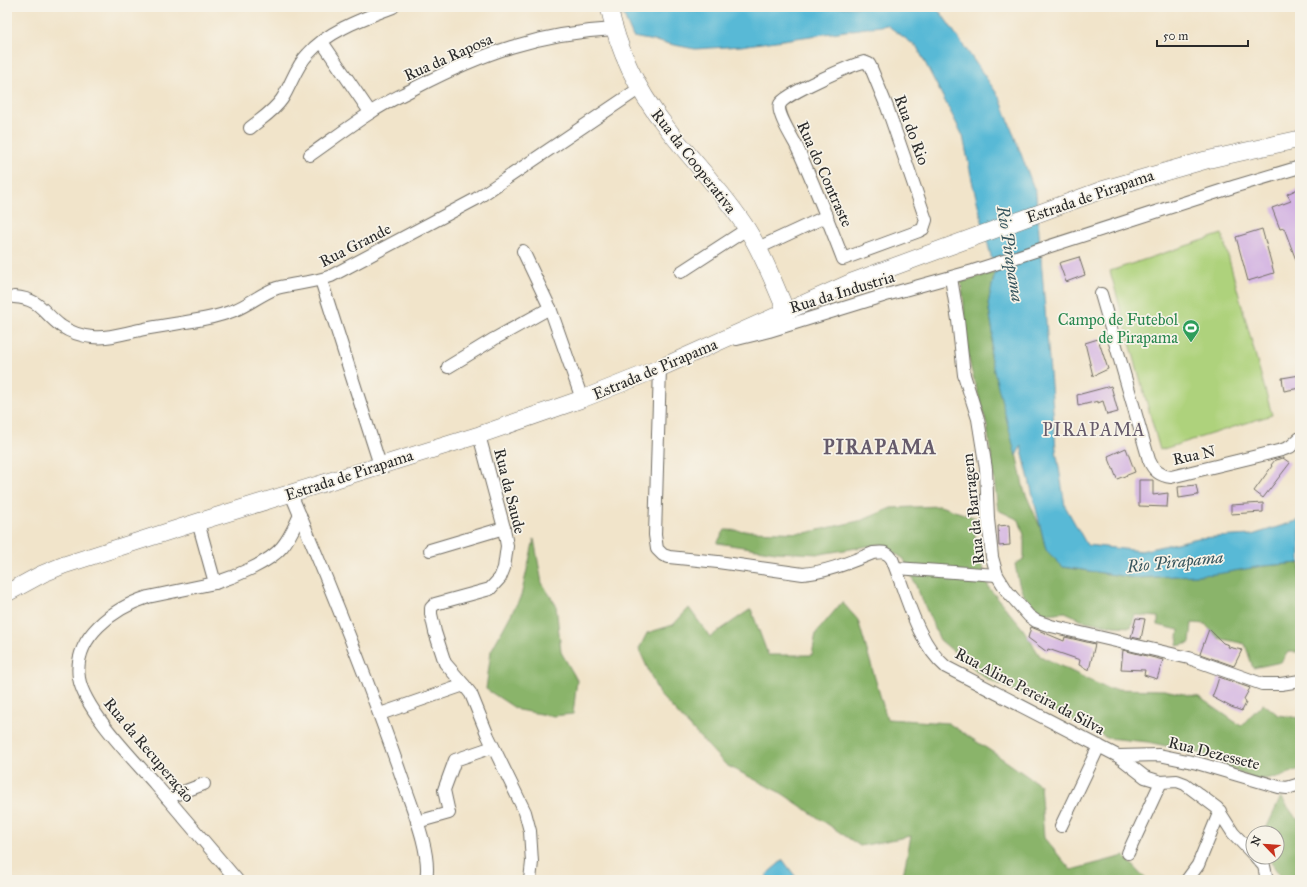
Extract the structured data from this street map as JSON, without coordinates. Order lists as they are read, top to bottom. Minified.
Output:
{"streets":{"street":["Rua da Raposa","Rua do Rio","Rua da Cooperativa","Rua do Contraste","Estrada de Pirapama","Rua Grande","Rua da Industria","Rua N","Rua da Saude","Rua da Barragem","Rua Aline Pereira da Silva","Rua da Recuperação","Rua Dezessete"]},"crossings":[["Rua da Raposa","Rua da Cooperativa"],["Rua do Rio","Rua do Contraste"],["Rua da Cooperativa","Estrada de Pirapama"],["Rua da Cooperativa","Rua Grande"],["Rua da Cooperativa","Rua da Industria"],["Estrada de Pirapama","Rua da Industria"],["Estrada de Pirapama","Rua da Saude"],["Estrada de Pirapama","Rua Aline Pereira da Silva"],["Rua da Industria","Rua da Barragem"],["Rua Aline Pereira da Silva","Rua Dezessete"]],"districts":["PIRAPAMA","PIRAPAMA"],"water":["Rio Pirapama"],"places":{"sports":["Campo de Futebol de Pirapama"]},"scale_bar":"50 m","north":"top left"}
